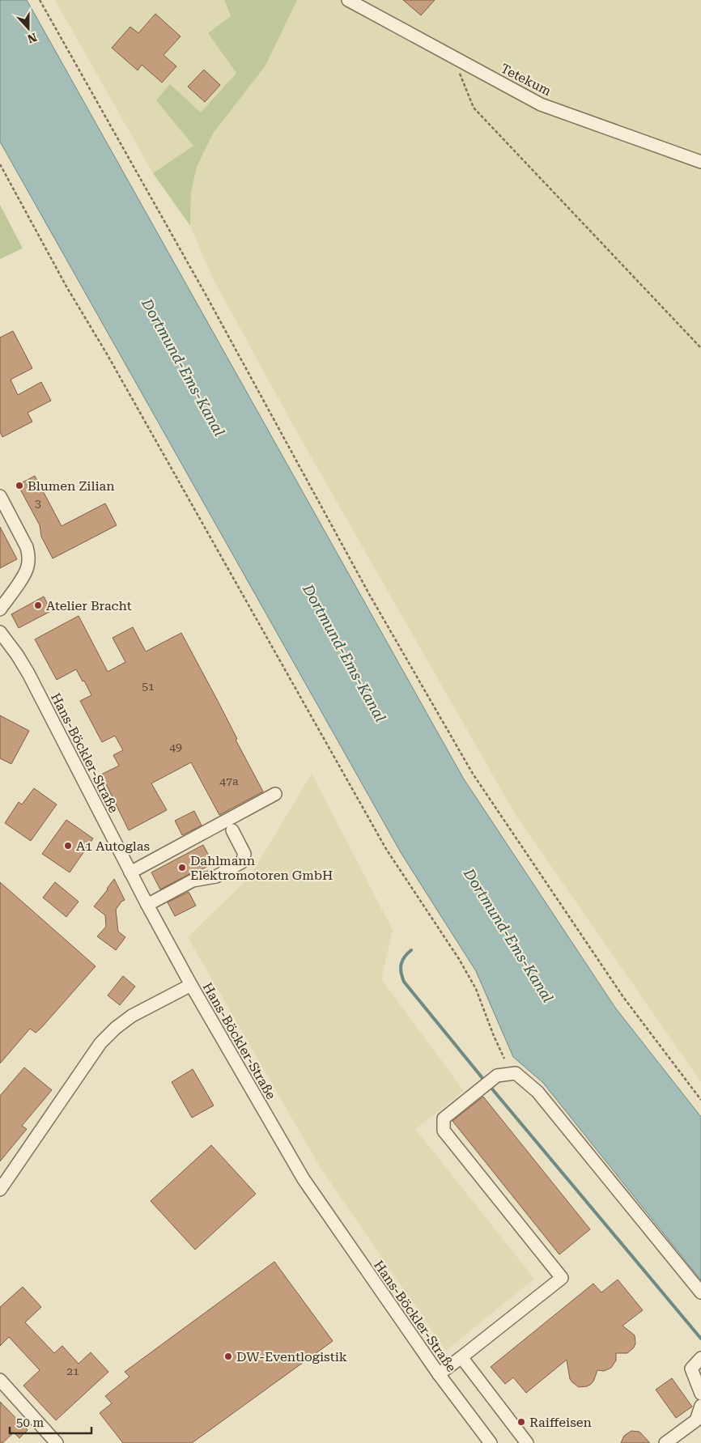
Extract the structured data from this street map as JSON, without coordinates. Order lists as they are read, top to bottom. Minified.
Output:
{"streets":{"street":["Tetekum","Hans-Böckler-Straße"]},"water":["Dortmund-Ems-Kanal"],"places":["Blumen Zilian","Atelier Bracht","A1 Autoglas","Dahlmann Elektromotoren GmbH","DW-Eventlogistik","Raiffeisen"],"house_numbers":["3","51","49","47a","21"],"scale_bar":"50 m","north":"bottom"}
